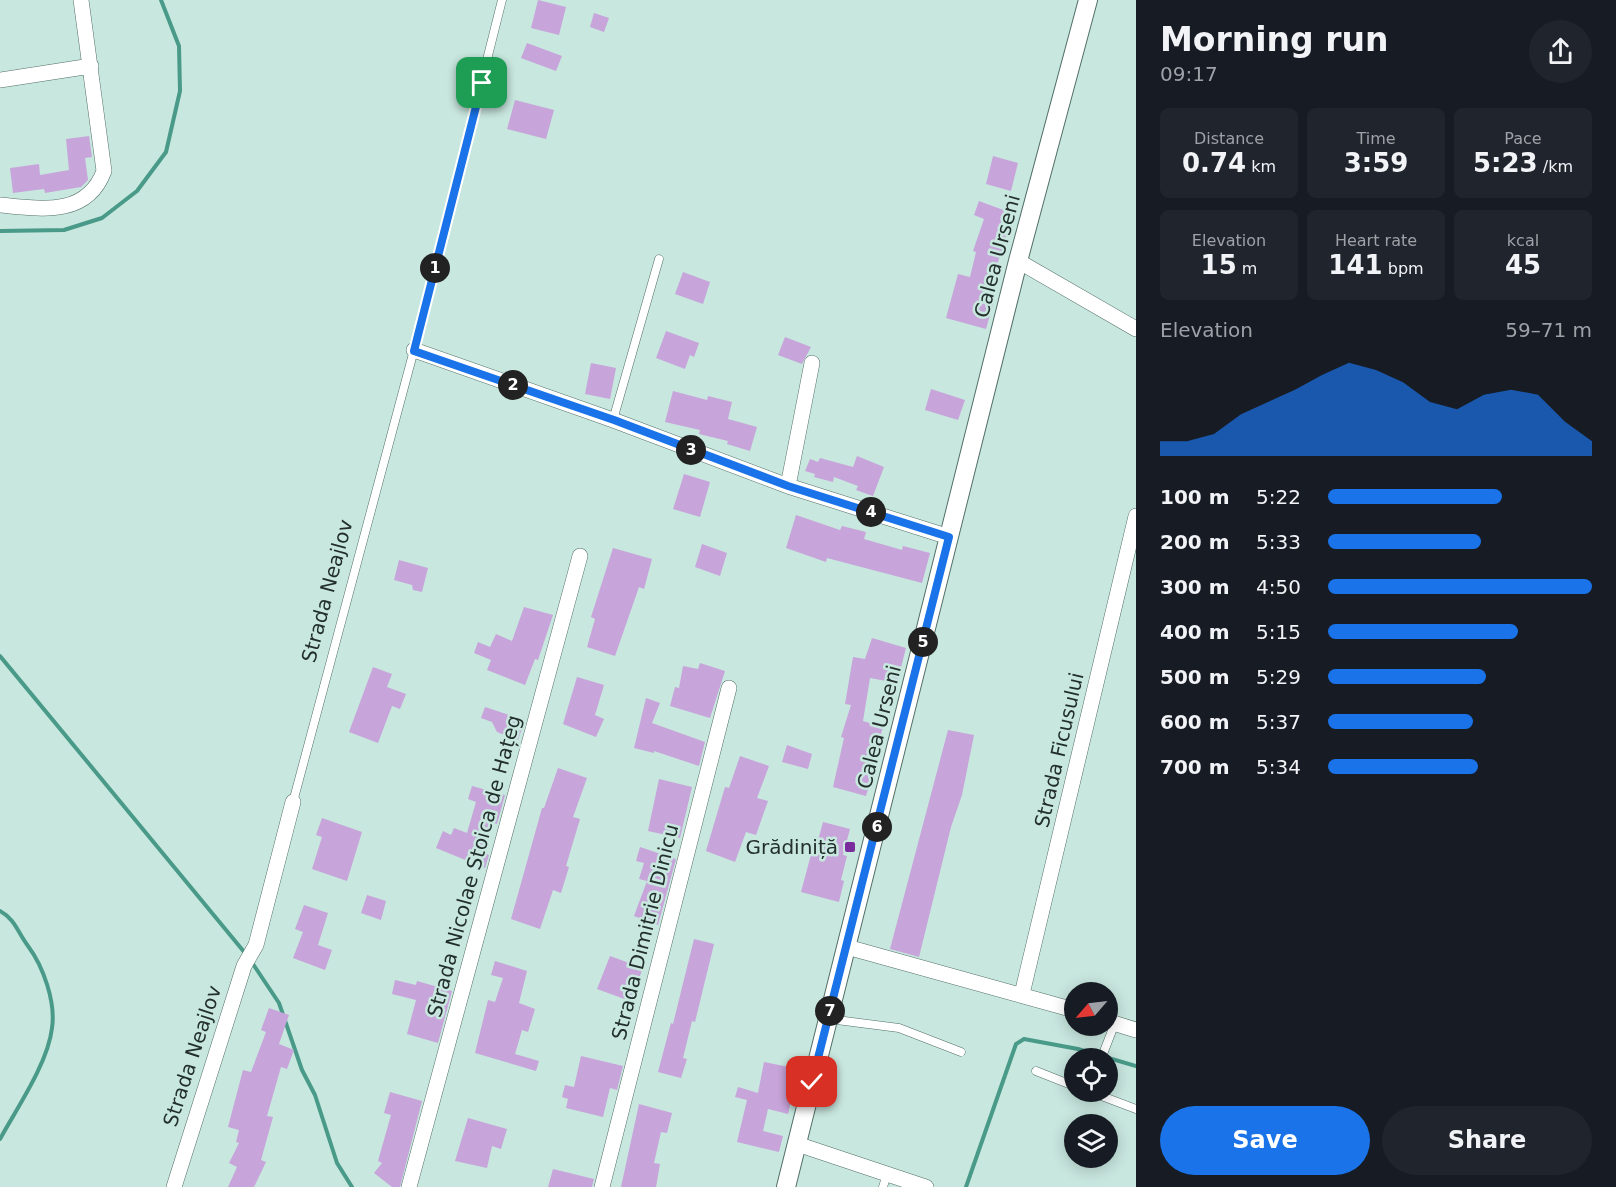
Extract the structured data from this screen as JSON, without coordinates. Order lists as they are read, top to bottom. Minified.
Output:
{"streets":{"street":["Calea Urseni","Strada Neajlov","Strada Ficusului","Strada Nicolae Stoica de Hațeg","Strada Dimitrie Dinicu"]},"places":{"transit":["Grădiniță"]},"north":"bottom left","page":{"heading":["Morning run","09:17"],"stats":[["Distance","0.74 km"],["Time","3:59"],["Pace","5:23 /km"],["Elevation","15 m"],["Heart rate","141 bpm"],["kcal","45"]],"pins":["1","2","3","4","5","6","7"],"chart":["Elevation","59–71 m"],"list":[{"name":"100 m","note":"5:22"},{"name":"200 m","note":"5:33"},{"name":"300 m","note":"4:50"},{"name":"400 m","note":"5:15"},{"name":"500 m","note":"5:29"},{"name":"600 m","note":"5:37"},{"name":"700 m","note":"5:34"}],"buttons":["Save","Share"]}}
